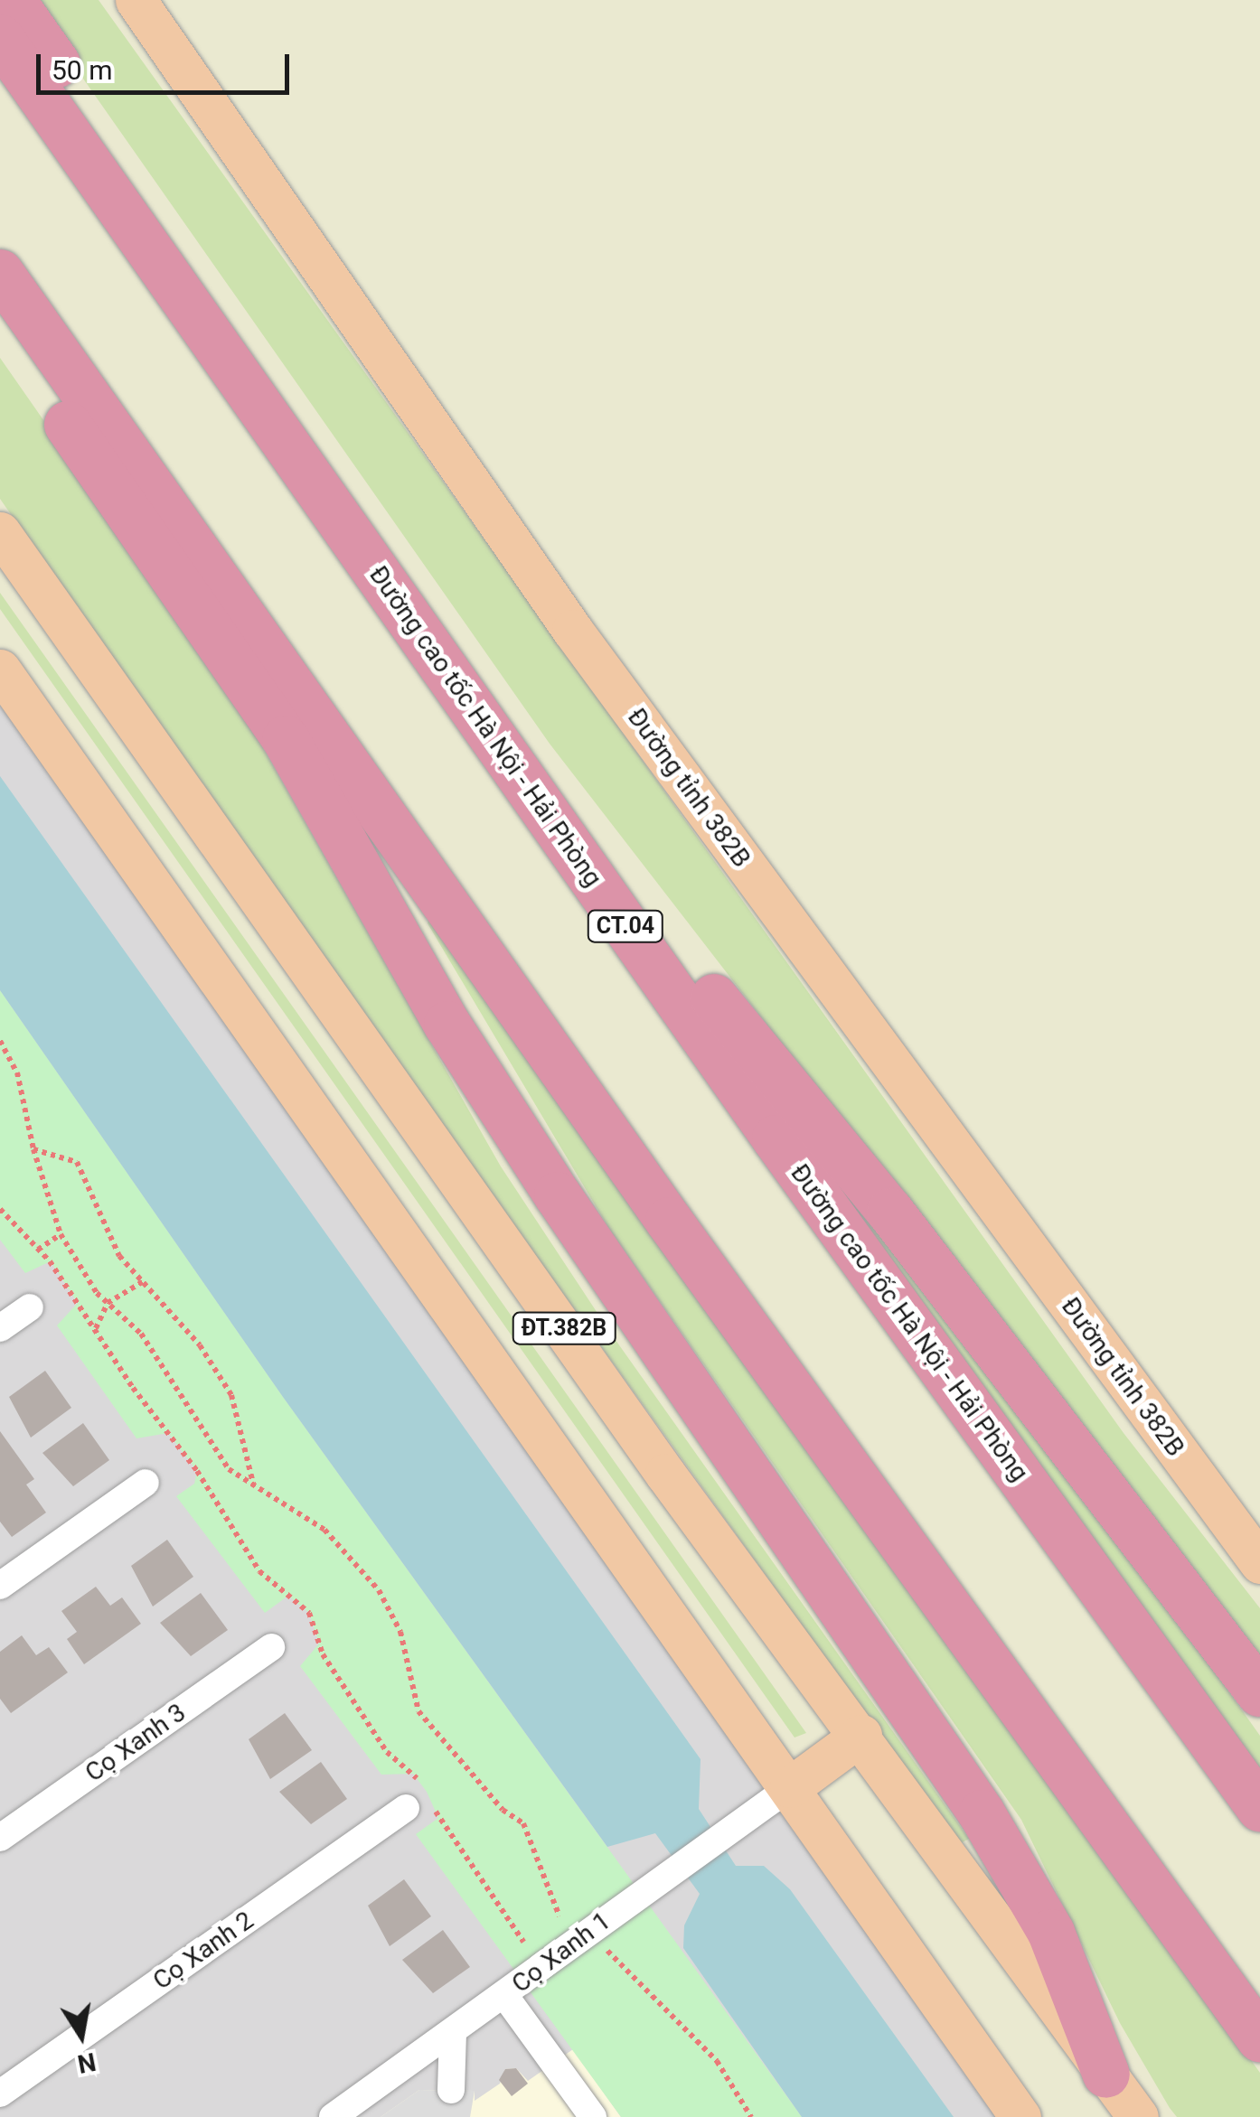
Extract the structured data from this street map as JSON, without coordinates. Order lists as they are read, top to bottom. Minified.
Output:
{"streets":{"highway":["Đường cao tốc Hà Nội - Hải Phòng","CT.04"],"main road":["Đường tỉnh 382B","ĐT.382B"],"street":["Cọ Xanh 3","Cọ Xanh 2","Cọ Xanh 1"]},"crossings":[["ĐT.382B","Cọ Xanh 1"]],"scale_bar":"50 m","north":"bottom"}
